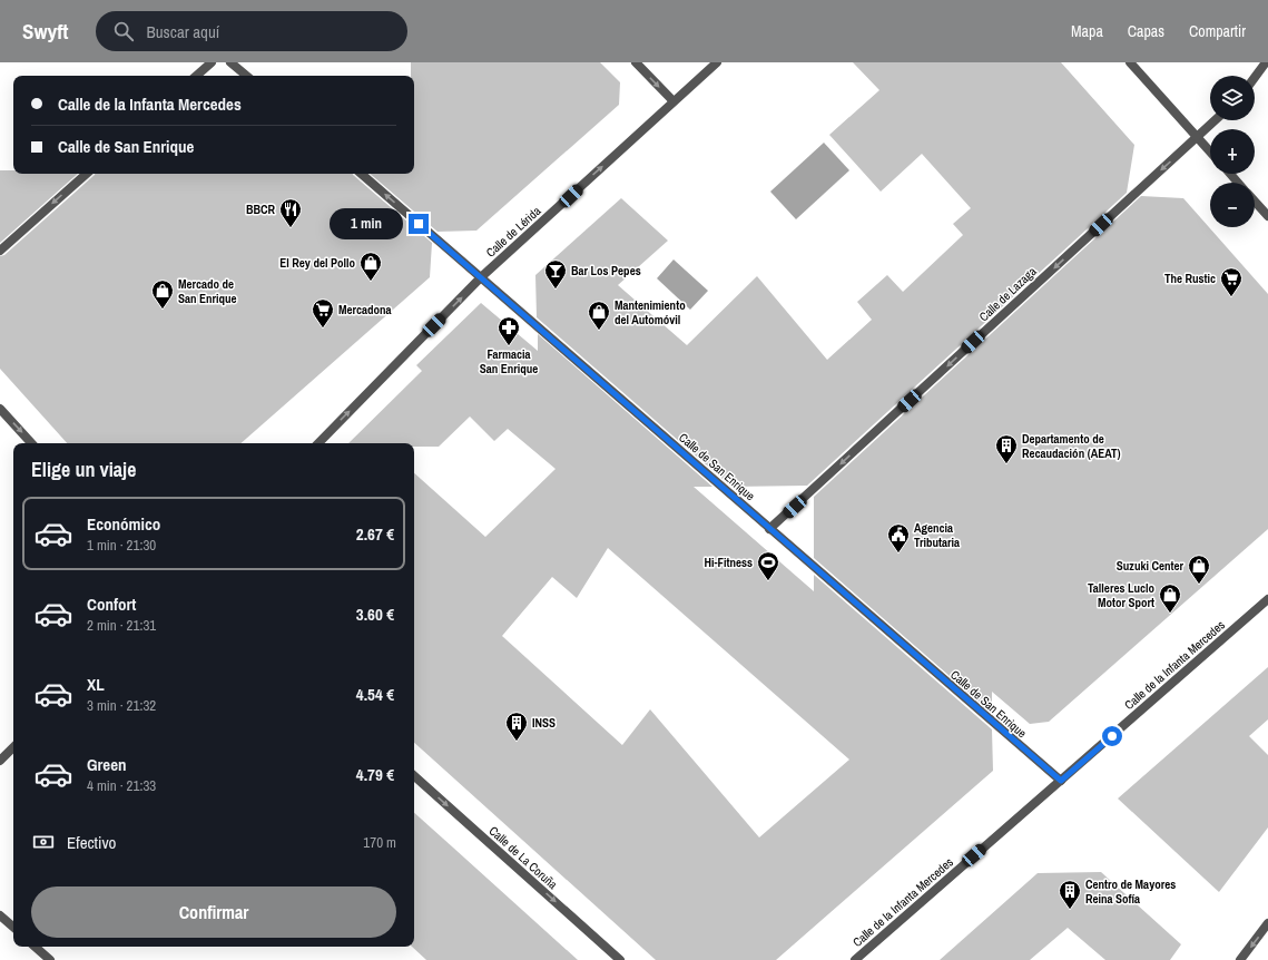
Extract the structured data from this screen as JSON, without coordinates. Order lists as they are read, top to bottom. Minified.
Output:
{"streets":{"street":["Calle de Lérida","Calle de Lazaga","Calle de San Enrique","Calle de la Infanta Mercedes","Calle de La Coruña"]},"crossings":[["Calle de Lérida","Calle de San Enrique"],["Calle de Lazaga","Calle de San Enrique"],["Calle de San Enrique","Calle de la Infanta Mercedes"]],"one_way":["Calle de Lérida","Calle de Lazaga","Calle de La Coruña"],"places":{"restaurant":["BBCR"],"shop":["El Rey del Pollo","Mercado de San Enrique","Mantenimiento del Automóvil","Suzuki Center","Talleres Luclo Motor Sport"],"bar":["Bar Los Pepes"],"supermarket":["The Rustic","Mercadona"],"pharmacy":["Farmacia San Enrique"],"building":["Departamento de Recaudación (AEAT)","INSS","Centro de Mayores Reina Sofía"],"public building":["Agencia Tributaria"],"sports":["Hi-Fitness"]},"page":{"header":"Swyft","search":"Buscar aquí","nav":["Mapa","Capas","Compartir"],"map_buttons":["+","−"],"banner":["Calle de la Infanta Mercedes","Calle de San Enrique"],"bubble":"1 min","heading":"Elige un viaje","list":[{"name":"Económico","note":"1 min · 21:30","value":"2.67 €"},{"name":"Confort","note":"2 min · 21:31","value":"3.60 €"},{"name":"XL","note":"3 min · 21:32","value":"4.54 €"},{"name":"Green","note":"4 min · 21:33","value":"4.79 €"}],"pay":["Efectivo","170 m"],"buttons":"Confirmar"}}
